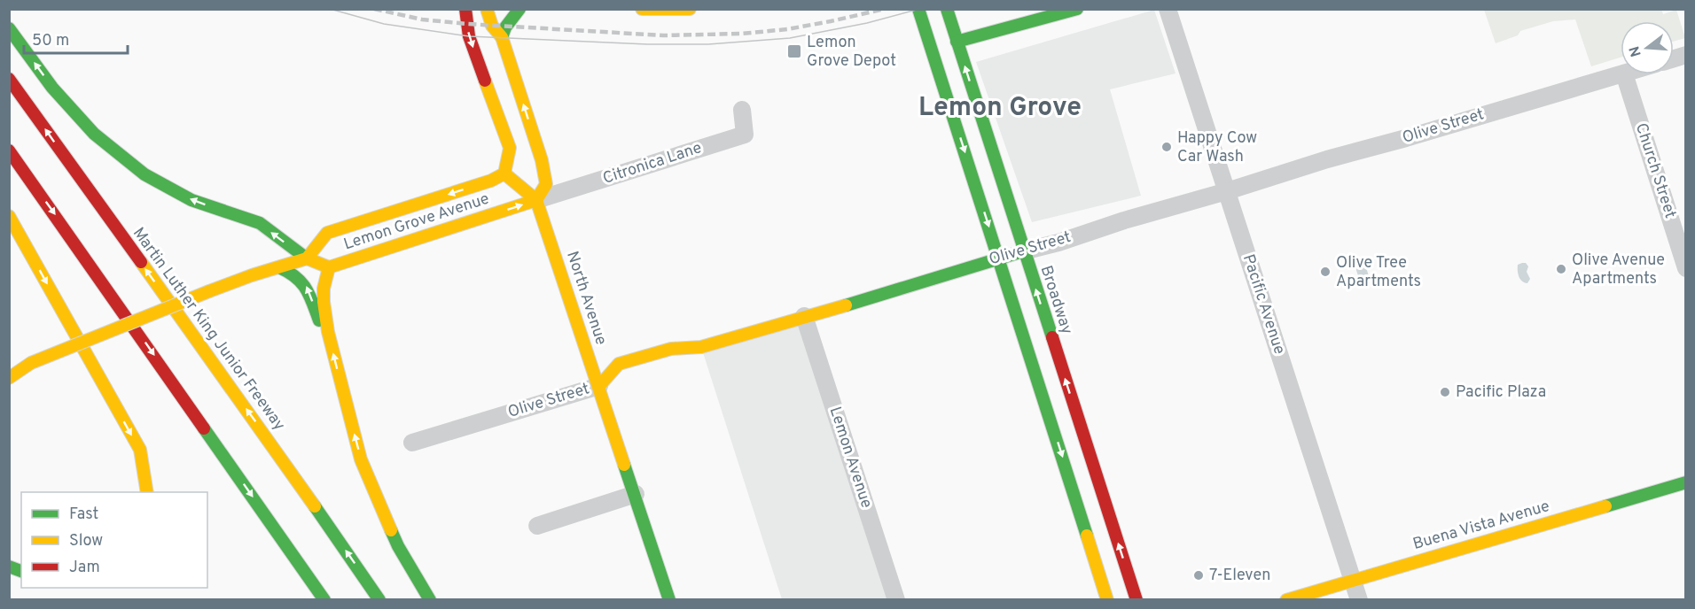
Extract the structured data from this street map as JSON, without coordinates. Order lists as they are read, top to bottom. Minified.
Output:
{"streets":{"main road":["Olive Street","Lemon Grove Avenue","North Avenue","Broadway","Martin Luther King Junior Freeway","Buena Vista Avenue"],"street":["Citronica Lane","Church Street","Pacific Avenue","Lemon Avenue"]},"crossings":[["Olive Street","North Avenue"],["Olive Street","Broadway"],["Olive Street","Pacific Avenue"],["Olive Street","Lemon Avenue"],["Citronica Lane","Lemon Grove Avenue"],["Citronica Lane","North Avenue"],["Lemon Grove Avenue","North Avenue"],["Pacific Avenue","Buena Vista Avenue"]],"districts":["Lemon Grove"],"places":{"transit":["Lemon Grove Depot"],"other":["Happy Cow Car Wash","Olive Avenue Apartments","Olive Tree Apartments","Pacific Plaza","7-Eleven"]},"legend":["Fast","Slow","Jam"],"scale_bar":"50 m","north":"left"}
